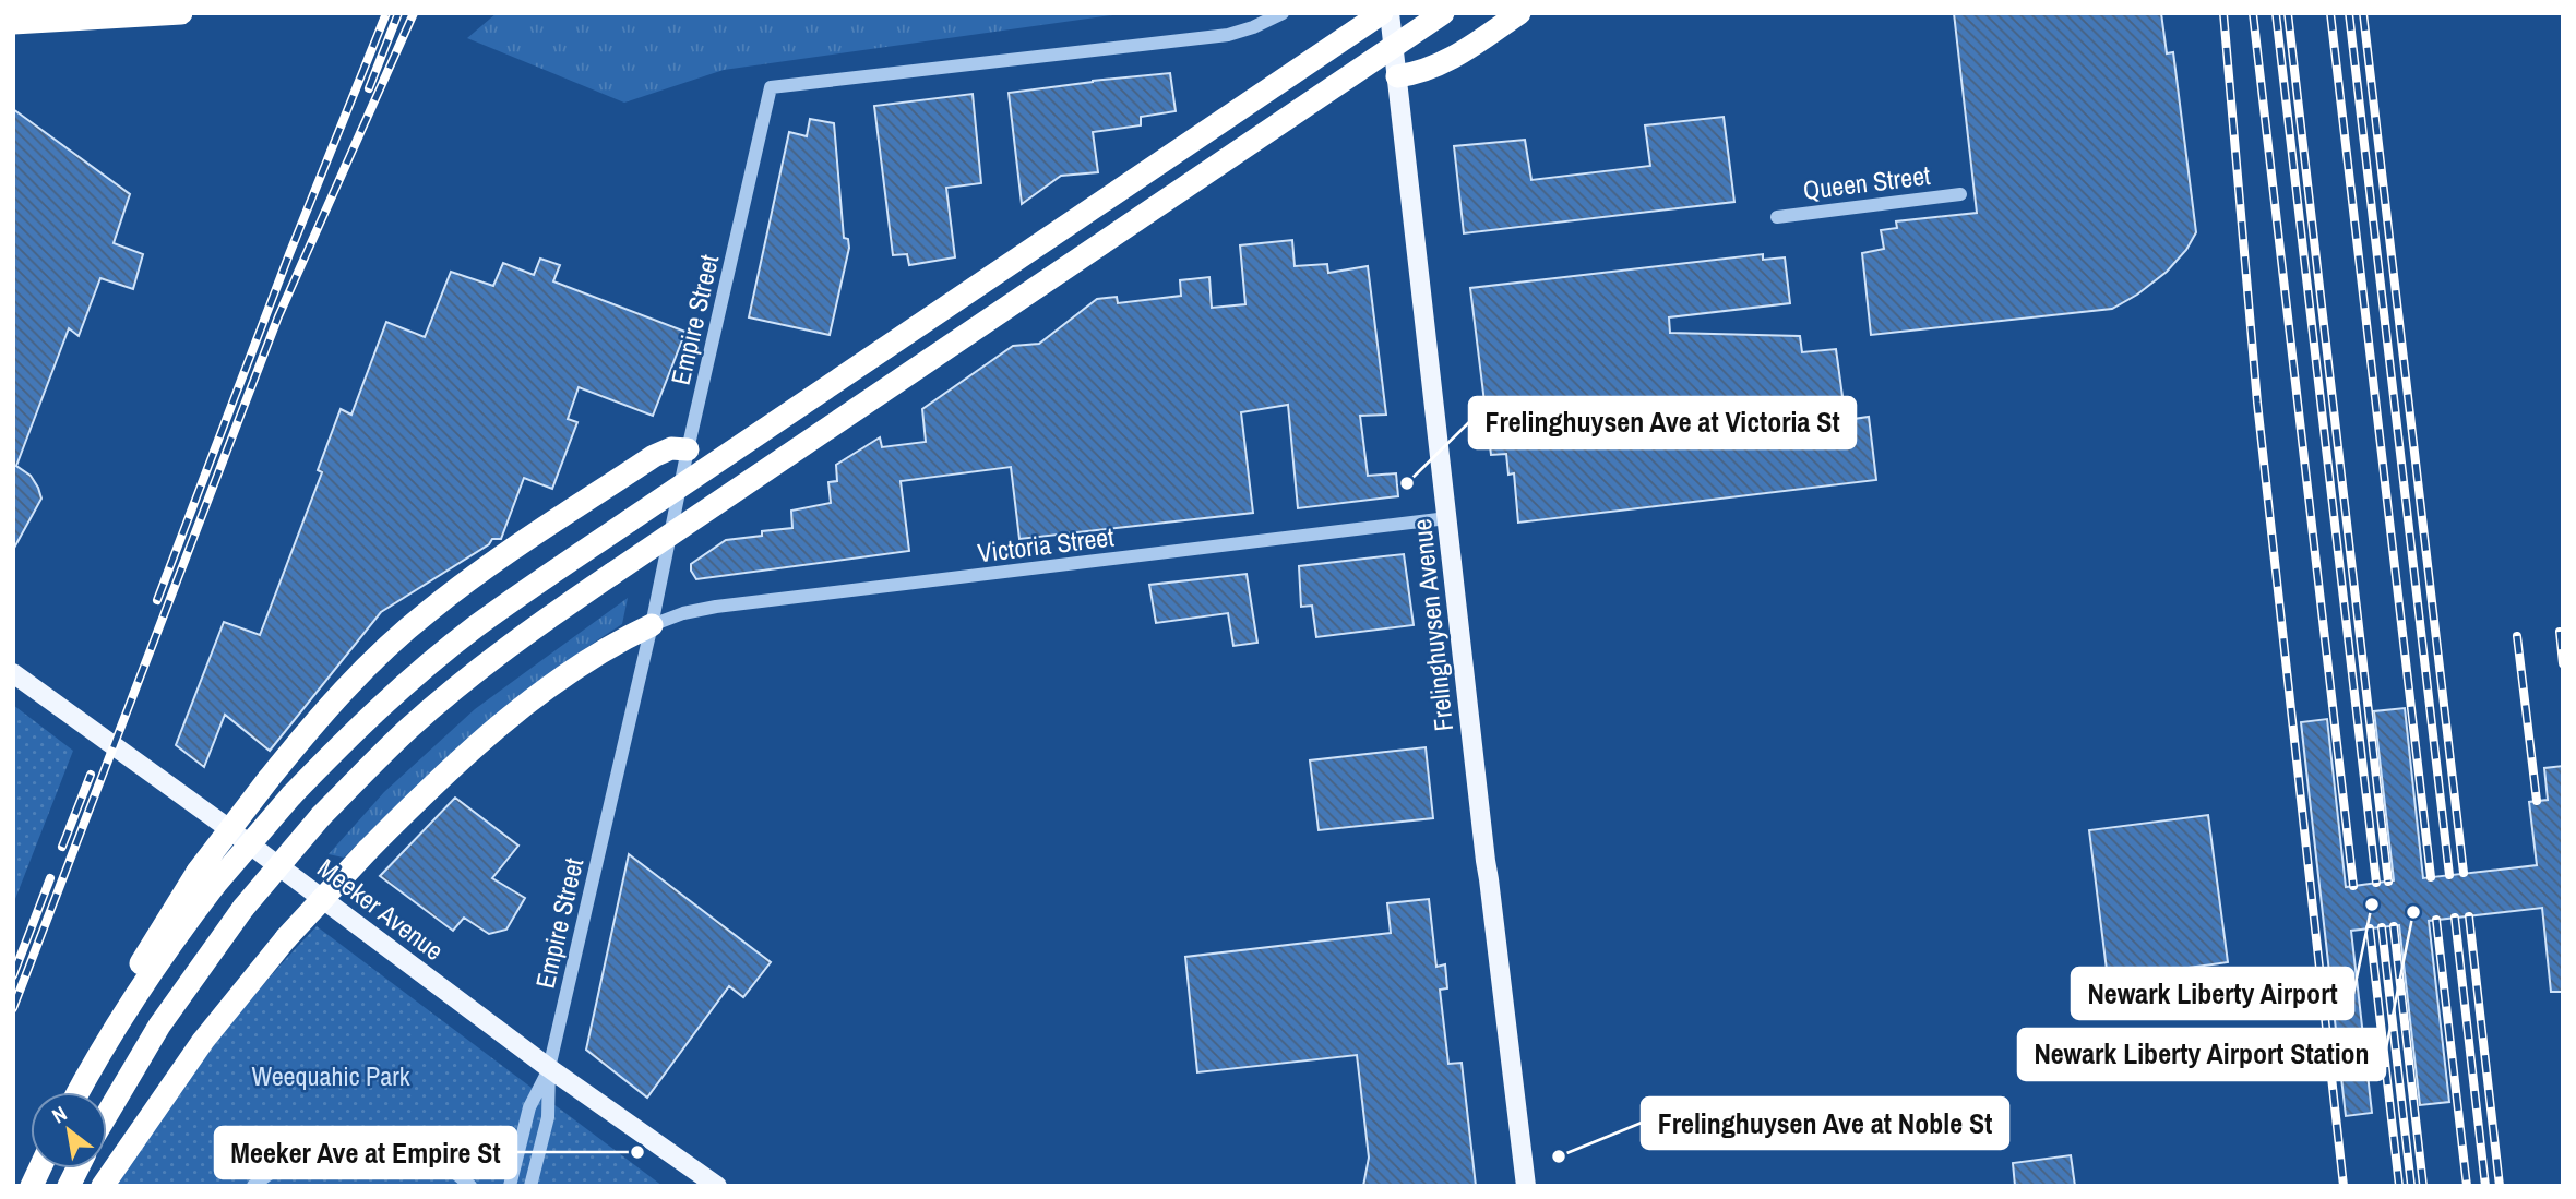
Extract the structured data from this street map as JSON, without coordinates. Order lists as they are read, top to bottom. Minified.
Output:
{"streets":{"main road":["Frelinghuysen Avenue","Meeker Avenue"],"street":["Queen Street","Empire Street","Victoria Street"]},"crossings":[["Empire Street","Victoria Street"],["Empire Street","Meeker Avenue"],["Victoria Street","Frelinghuysen Avenue"]],"parks":["Weequahic Park"],"places":["Frelinghuysen Ave at Victoria St","Newark Liberty Airport","Newark Liberty Airport Station","Meeker Ave at Empire St","Frelinghuysen Ave at Noble St"],"north":"top left"}
